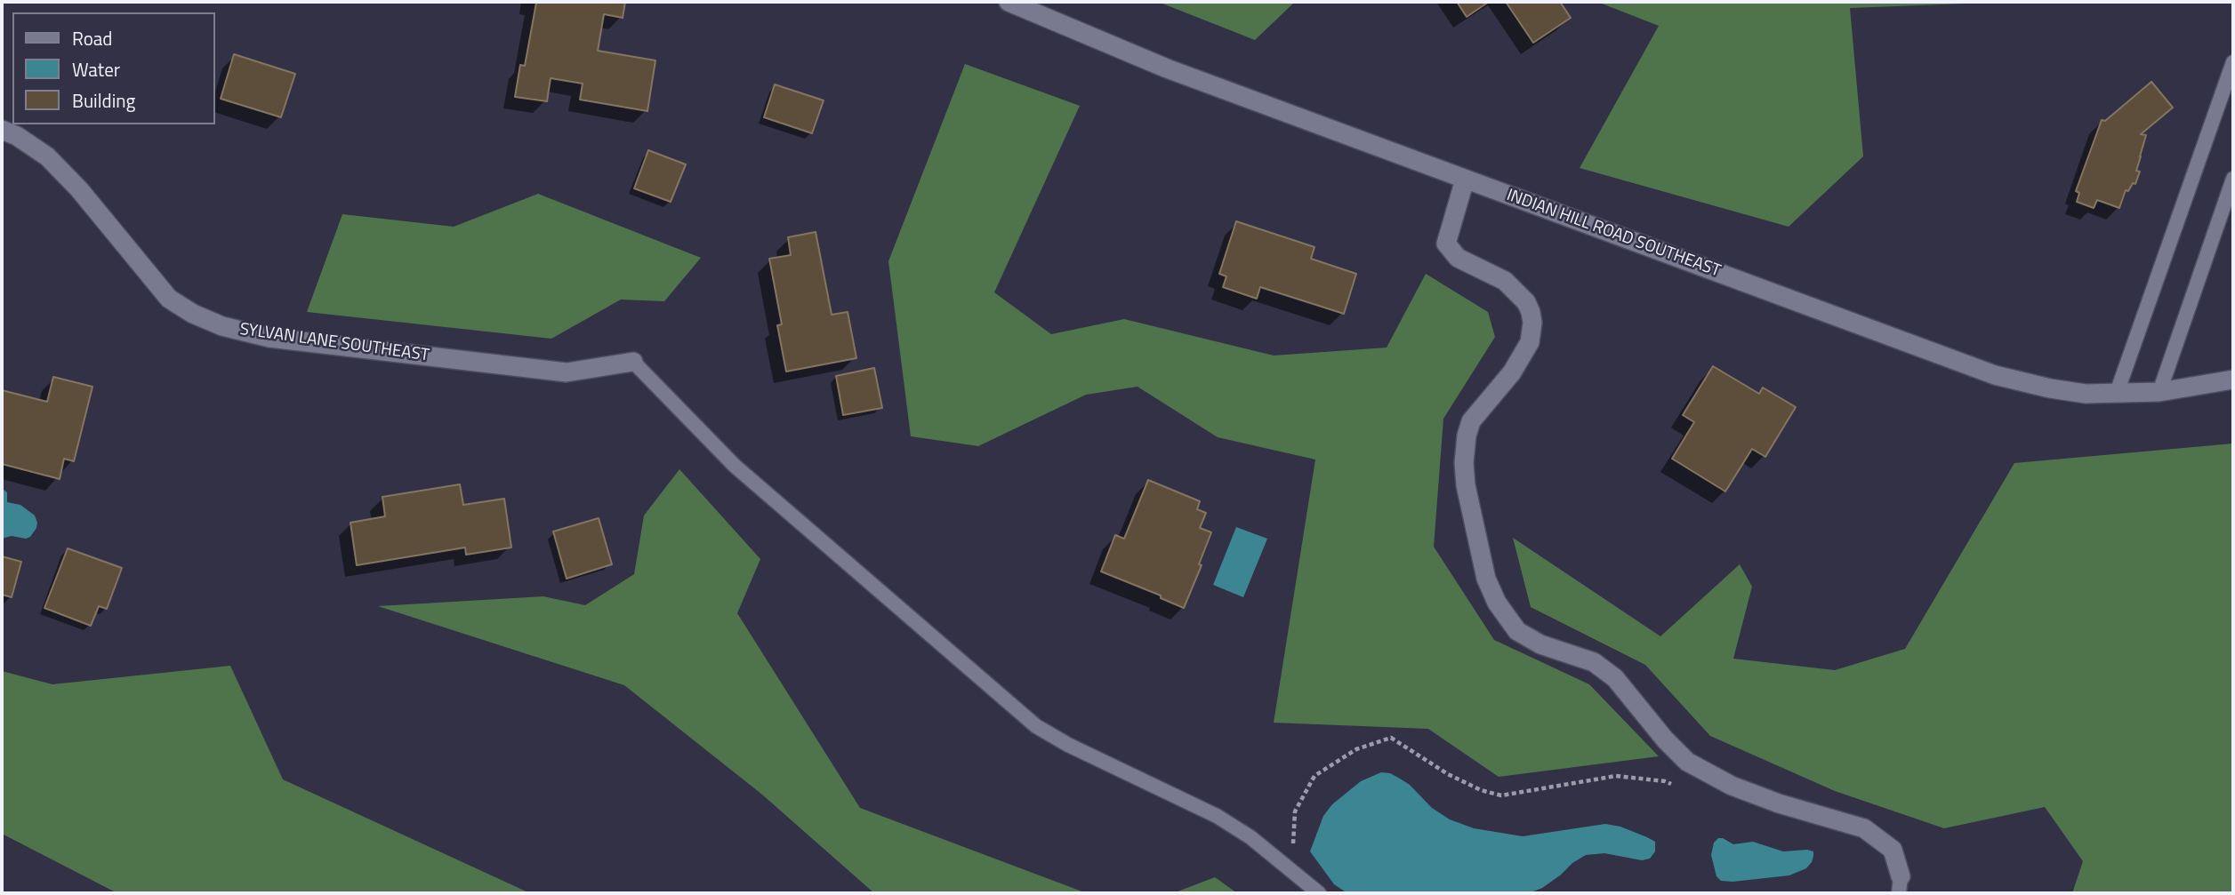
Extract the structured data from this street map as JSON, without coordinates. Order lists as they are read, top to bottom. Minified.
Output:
{"streets":{"street":["INDIAN HILL ROAD SOUTHEAST","SYLVAN LANE SOUTHEAST"]},"legend":["Road","Water","Building"]}
